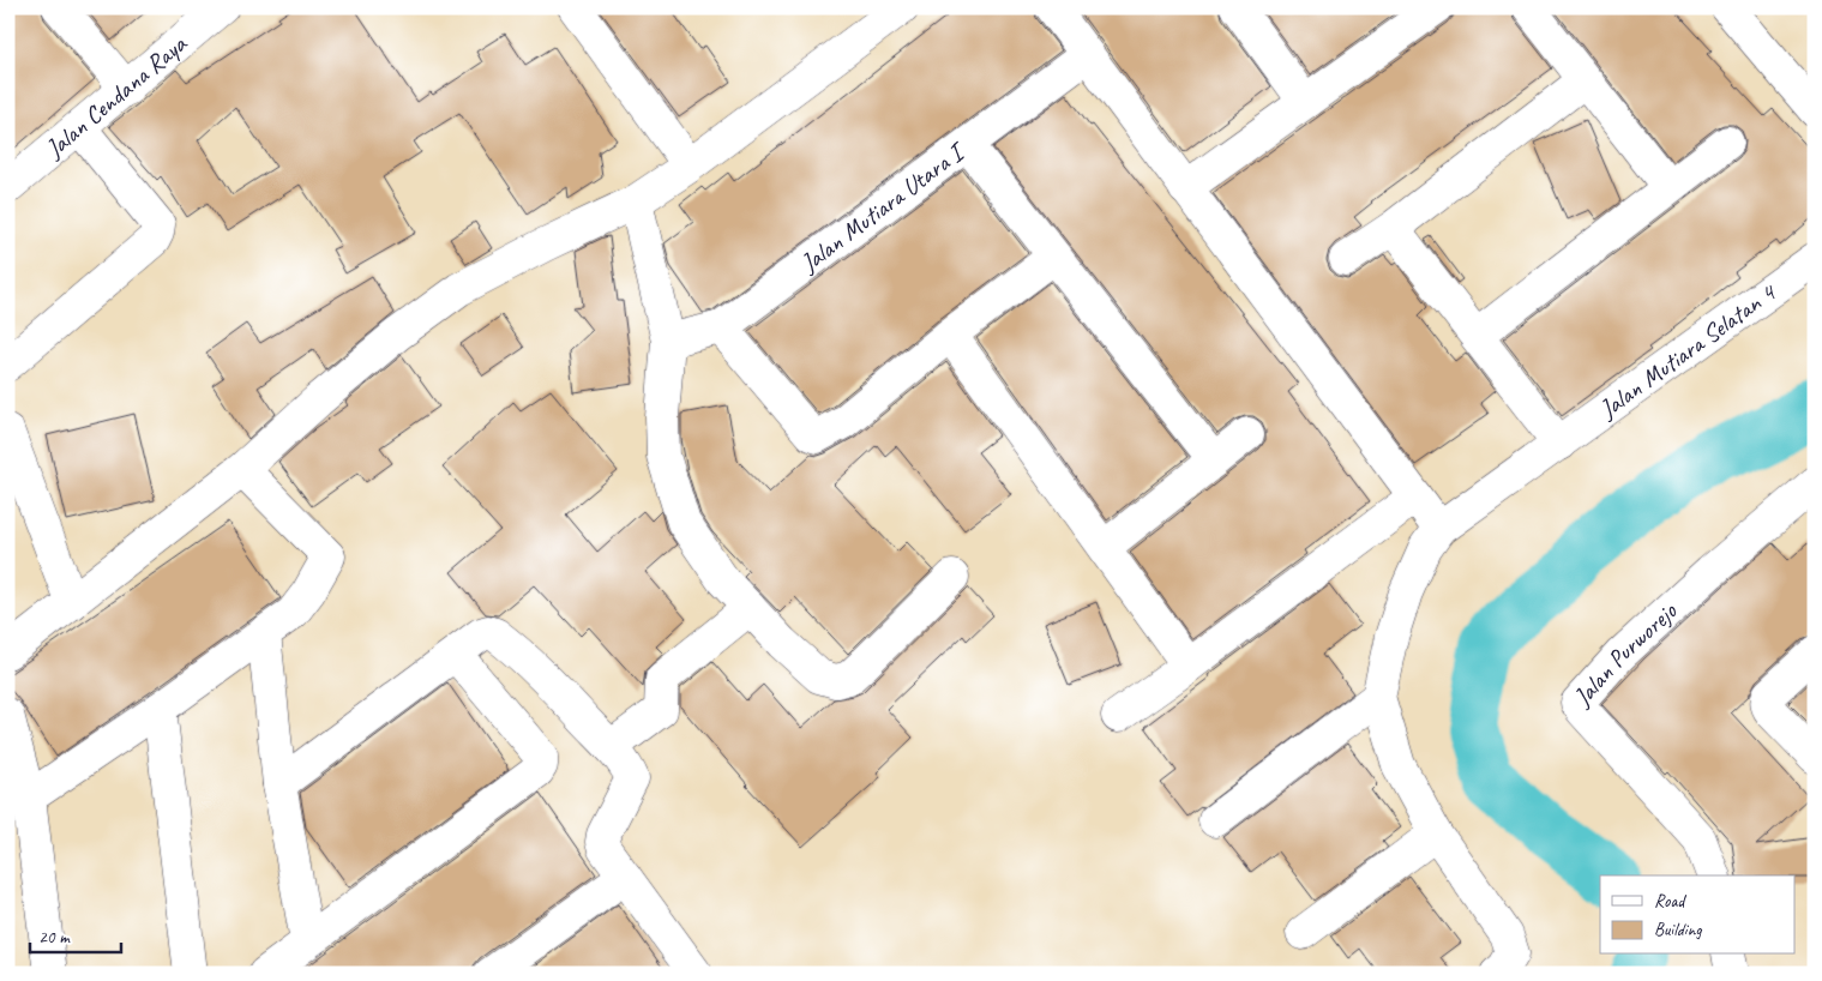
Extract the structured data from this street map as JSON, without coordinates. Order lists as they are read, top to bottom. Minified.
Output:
{"streets":{"street":["Jalan Cendana Raya","Jalan Mutiara Utara I","Jalan Mutiara Selatan 4","Jalan Purworejo"]},"legend":["Road","Building"],"scale_bar":"20 m"}
